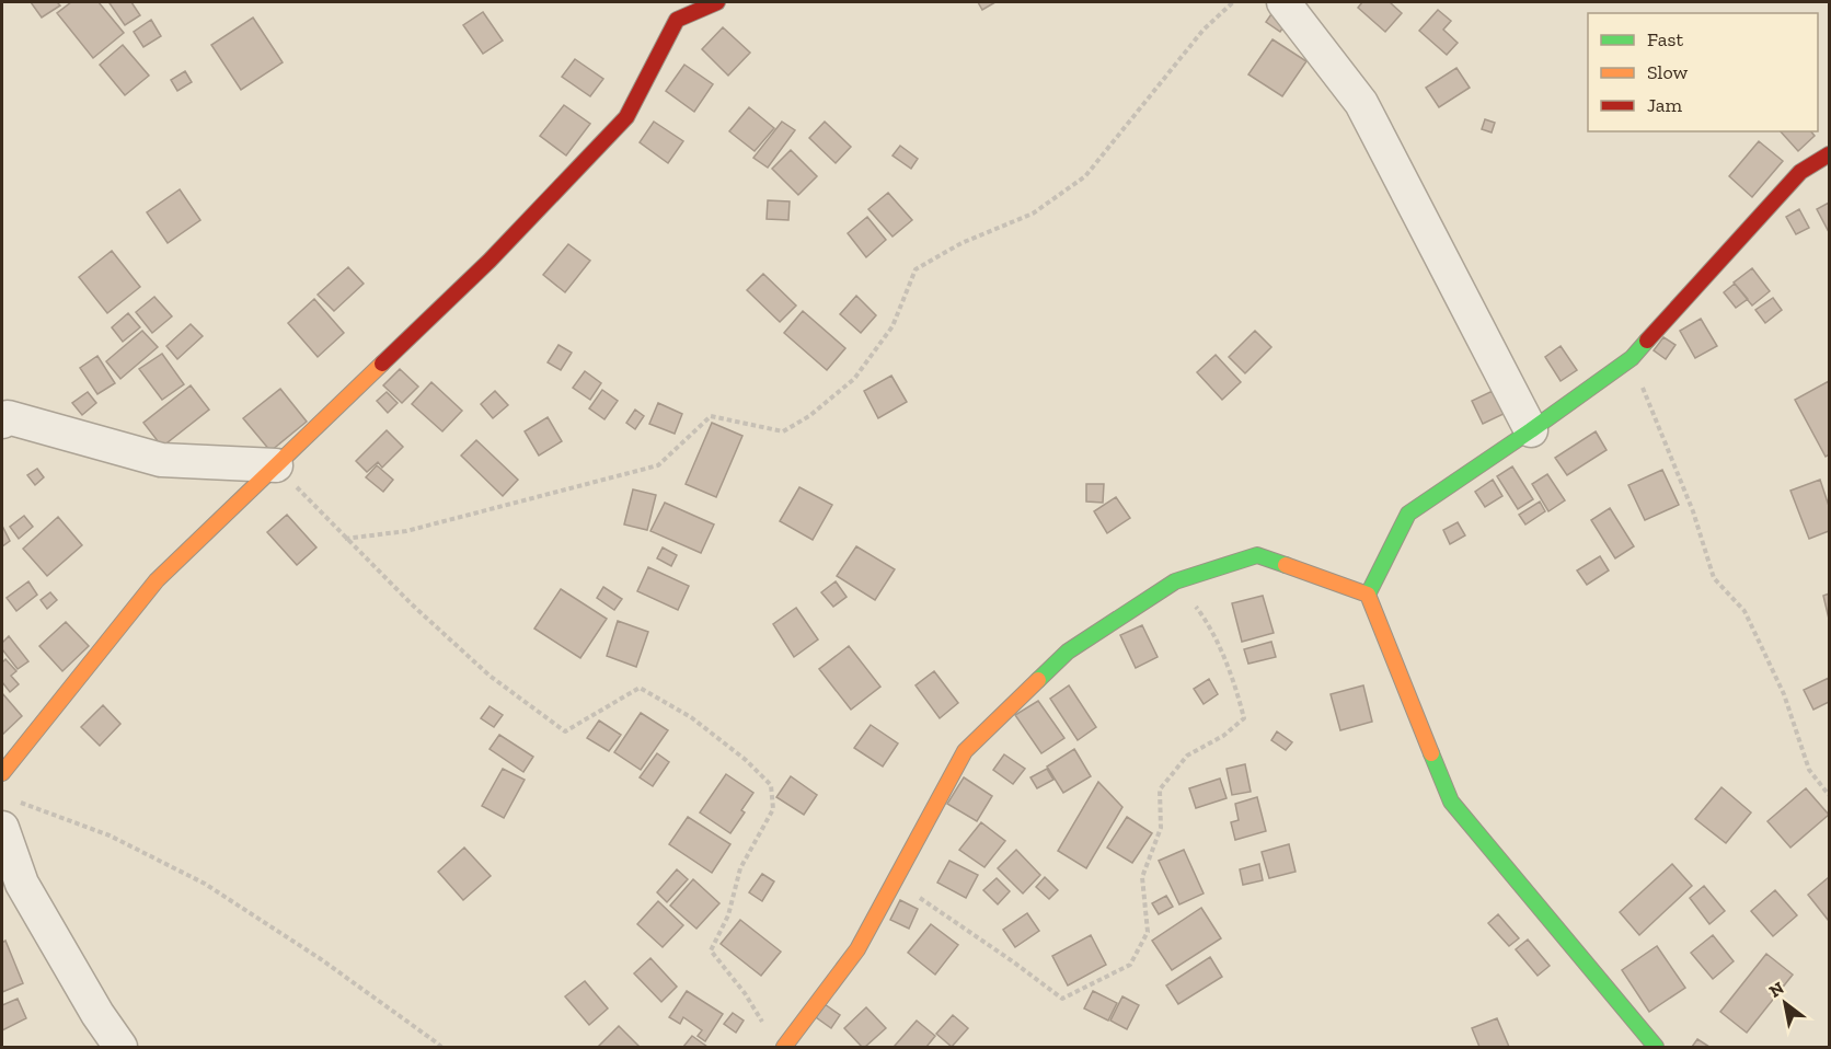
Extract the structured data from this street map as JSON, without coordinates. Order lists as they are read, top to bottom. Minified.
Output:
{"legend":["Fast","Slow","Jam"],"north":"top left"}
